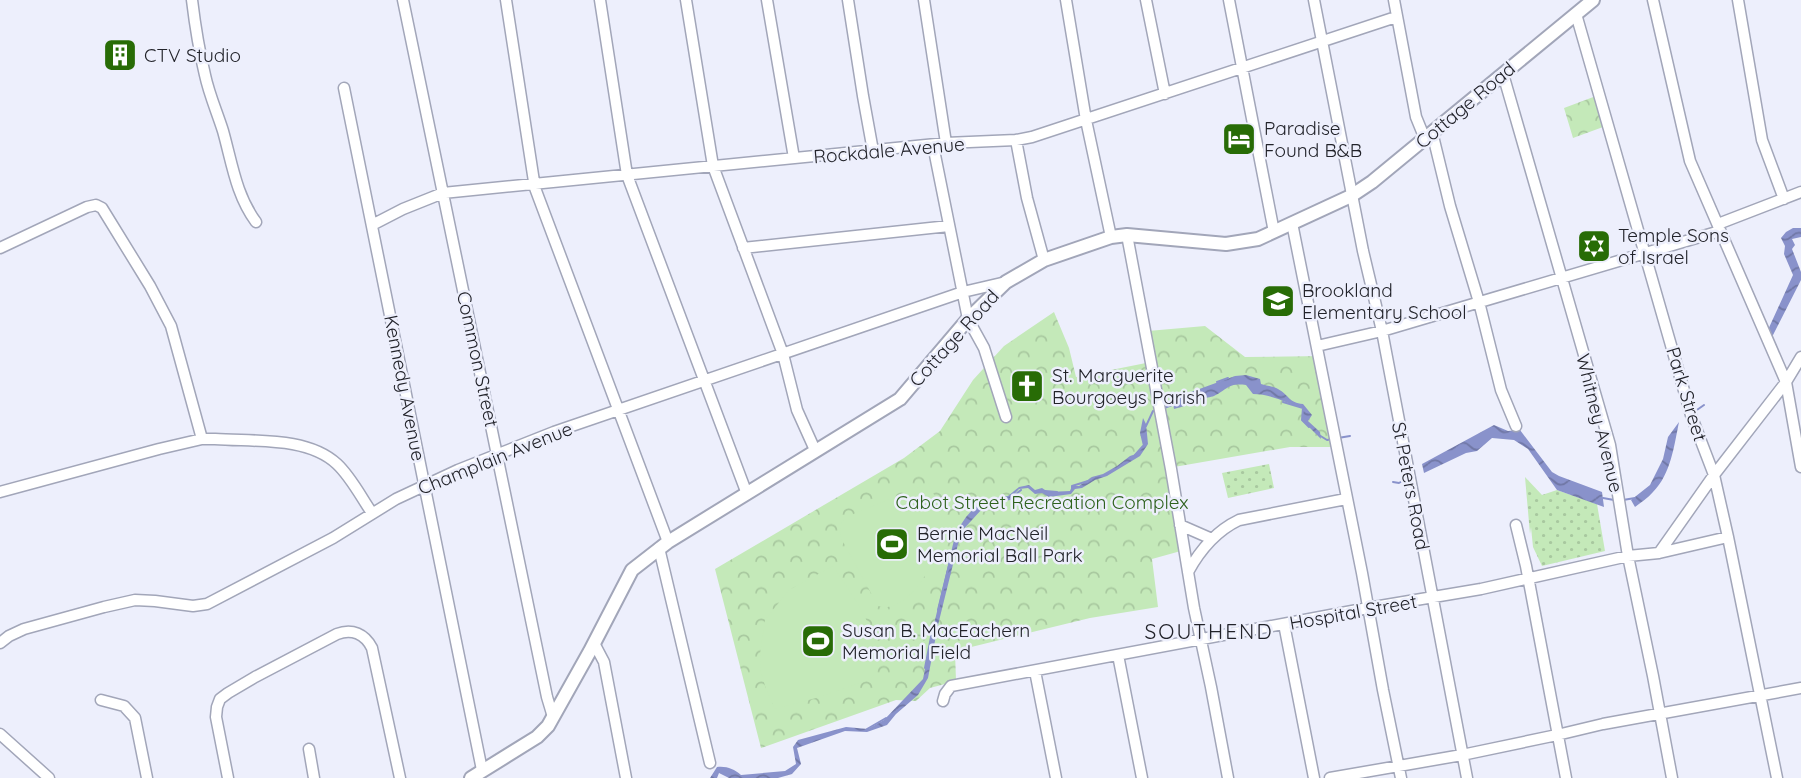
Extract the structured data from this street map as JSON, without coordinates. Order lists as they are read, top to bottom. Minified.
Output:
{"streets":{"main road":["Cottage Road"],"street":["Rockdale Avenue","Common Street","Kennedy Avenue","Park Street","Whitney Avenue","Champlain Avenue","St Peters Road","Hospital Street"]},"crossings":[["Cottage Road","Common Street"],["Cottage Road","Kennedy Avenue"],["Cottage Road","Park Street"],["Cottage Road","Whitney Avenue"],["Cottage Road","Champlain Avenue"],["Cottage Road","St Peters Road"],["Rockdale Avenue","Common Street"],["Rockdale Avenue","Kennedy Avenue"],["Rockdale Avenue","St Peters Road"],["Common Street","Champlain Avenue"],["Kennedy Avenue","Champlain Avenue"],["Park Street","Hospital Street"],["Whitney Avenue","Hospital Street"],["St Peters Road","Hospital Street"]],"districts":["SOUTHEND"],"parks":["Cabot Street Recreation Complex"],"places":{"building":["CTV Studio"],"hotel":["Paradise Found B&B"],"synagogue":["Temple Sons of Israel"],"school or university":["Brookland Elementary School"],"church":["St. Marguerite Bourgoeys Parish"],"sports":["Bernie MacNeil Memorial Ball Park","Susan B. MacEachern Memorial Field"]}}
